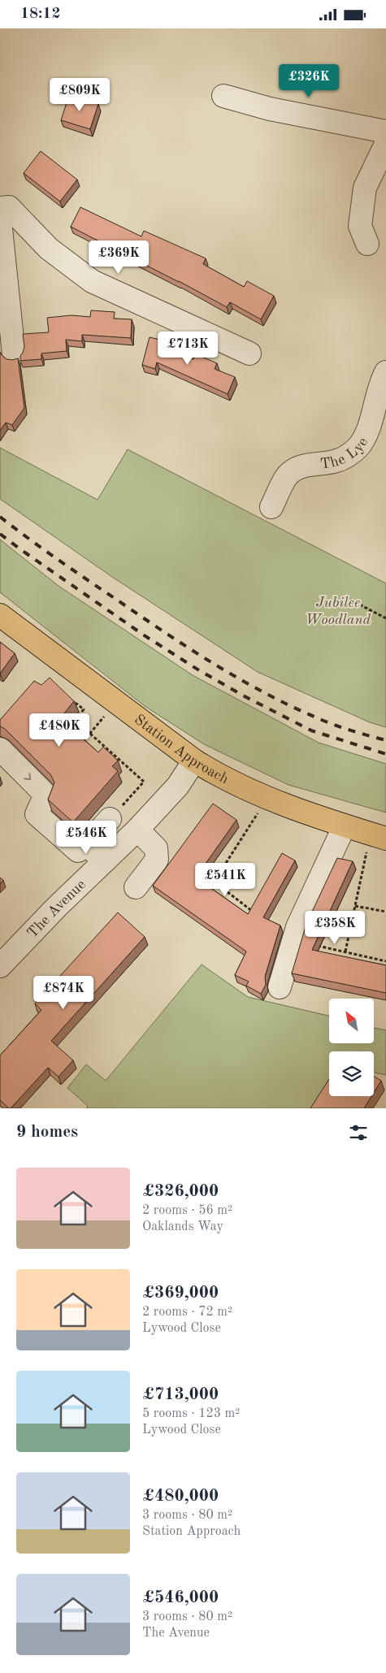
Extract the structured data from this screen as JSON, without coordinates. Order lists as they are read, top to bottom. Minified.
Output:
{"streets":{"main road":["Station Approach"],"street":["The Lye","The Avenue"]},"crossings":[["Station Approach","The Avenue"]],"parks":["Jubilee Woodland"],"north":"top left","page":{"status":"18:12","price":["£326K","£809K","£369K","£713K","£480K","£546K","£541K","£358K","£874K"],"heading":"9 homes","list":[{"name":"£326,000","note":"2 rooms · 56 m² · Oaklands Way"},{"name":"£369,000","note":"2 rooms · 72 m² · Lywood Close"},{"name":"£713,000","note":"5 rooms · 123 m² · Lywood Close"},{"name":"£480,000","note":"3 rooms · 80 m² · Station Approach"},{"name":"£546,000","note":"3 rooms · 80 m² · The Avenue"}]}}
